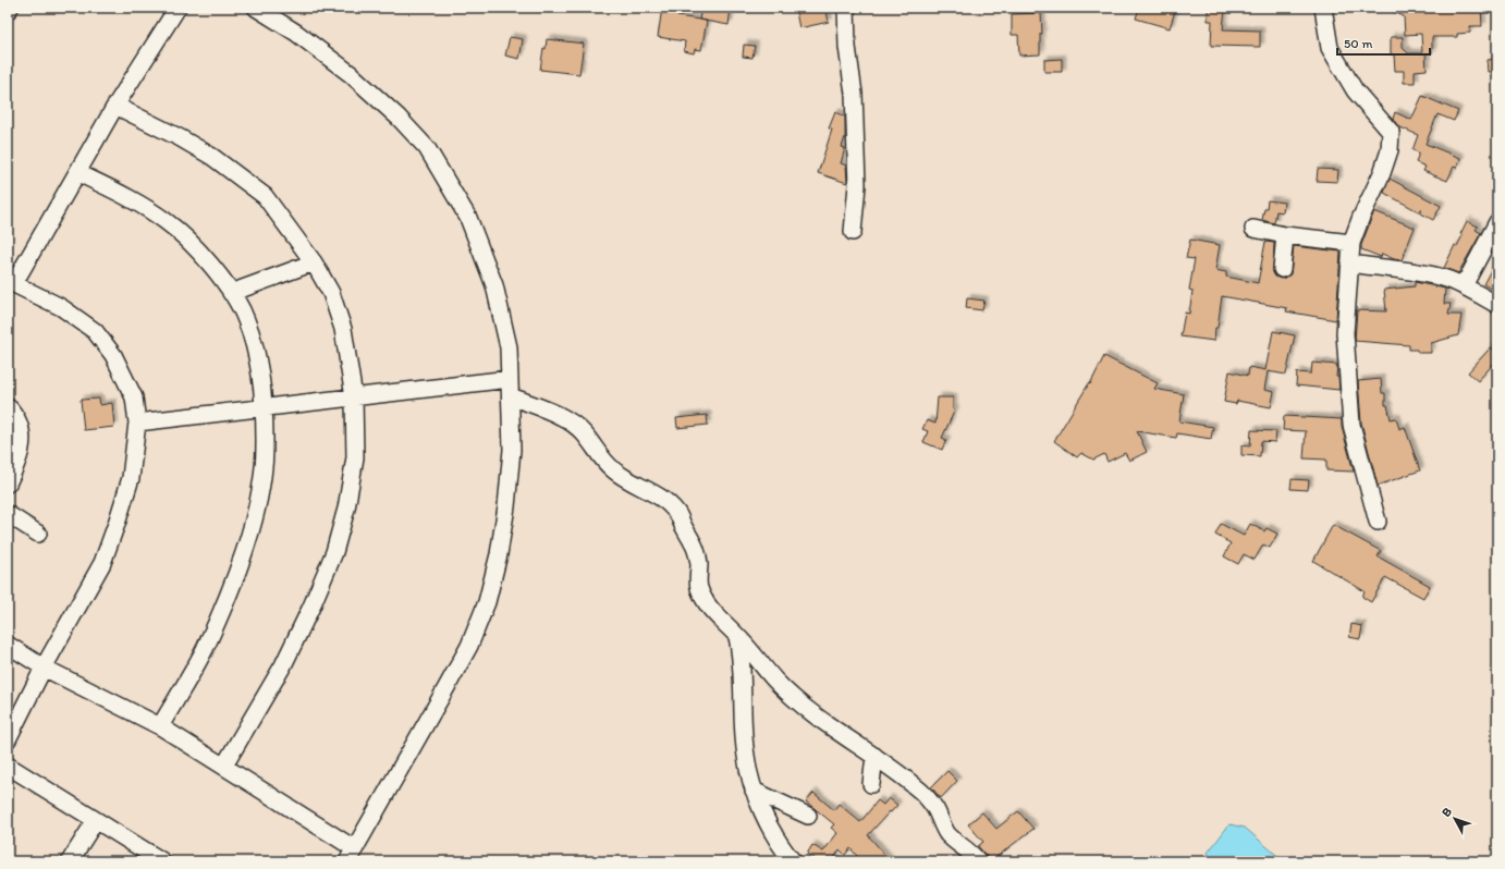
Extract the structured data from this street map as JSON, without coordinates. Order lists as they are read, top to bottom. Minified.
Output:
{"scale_bar":"50 m","north":"top left"}
